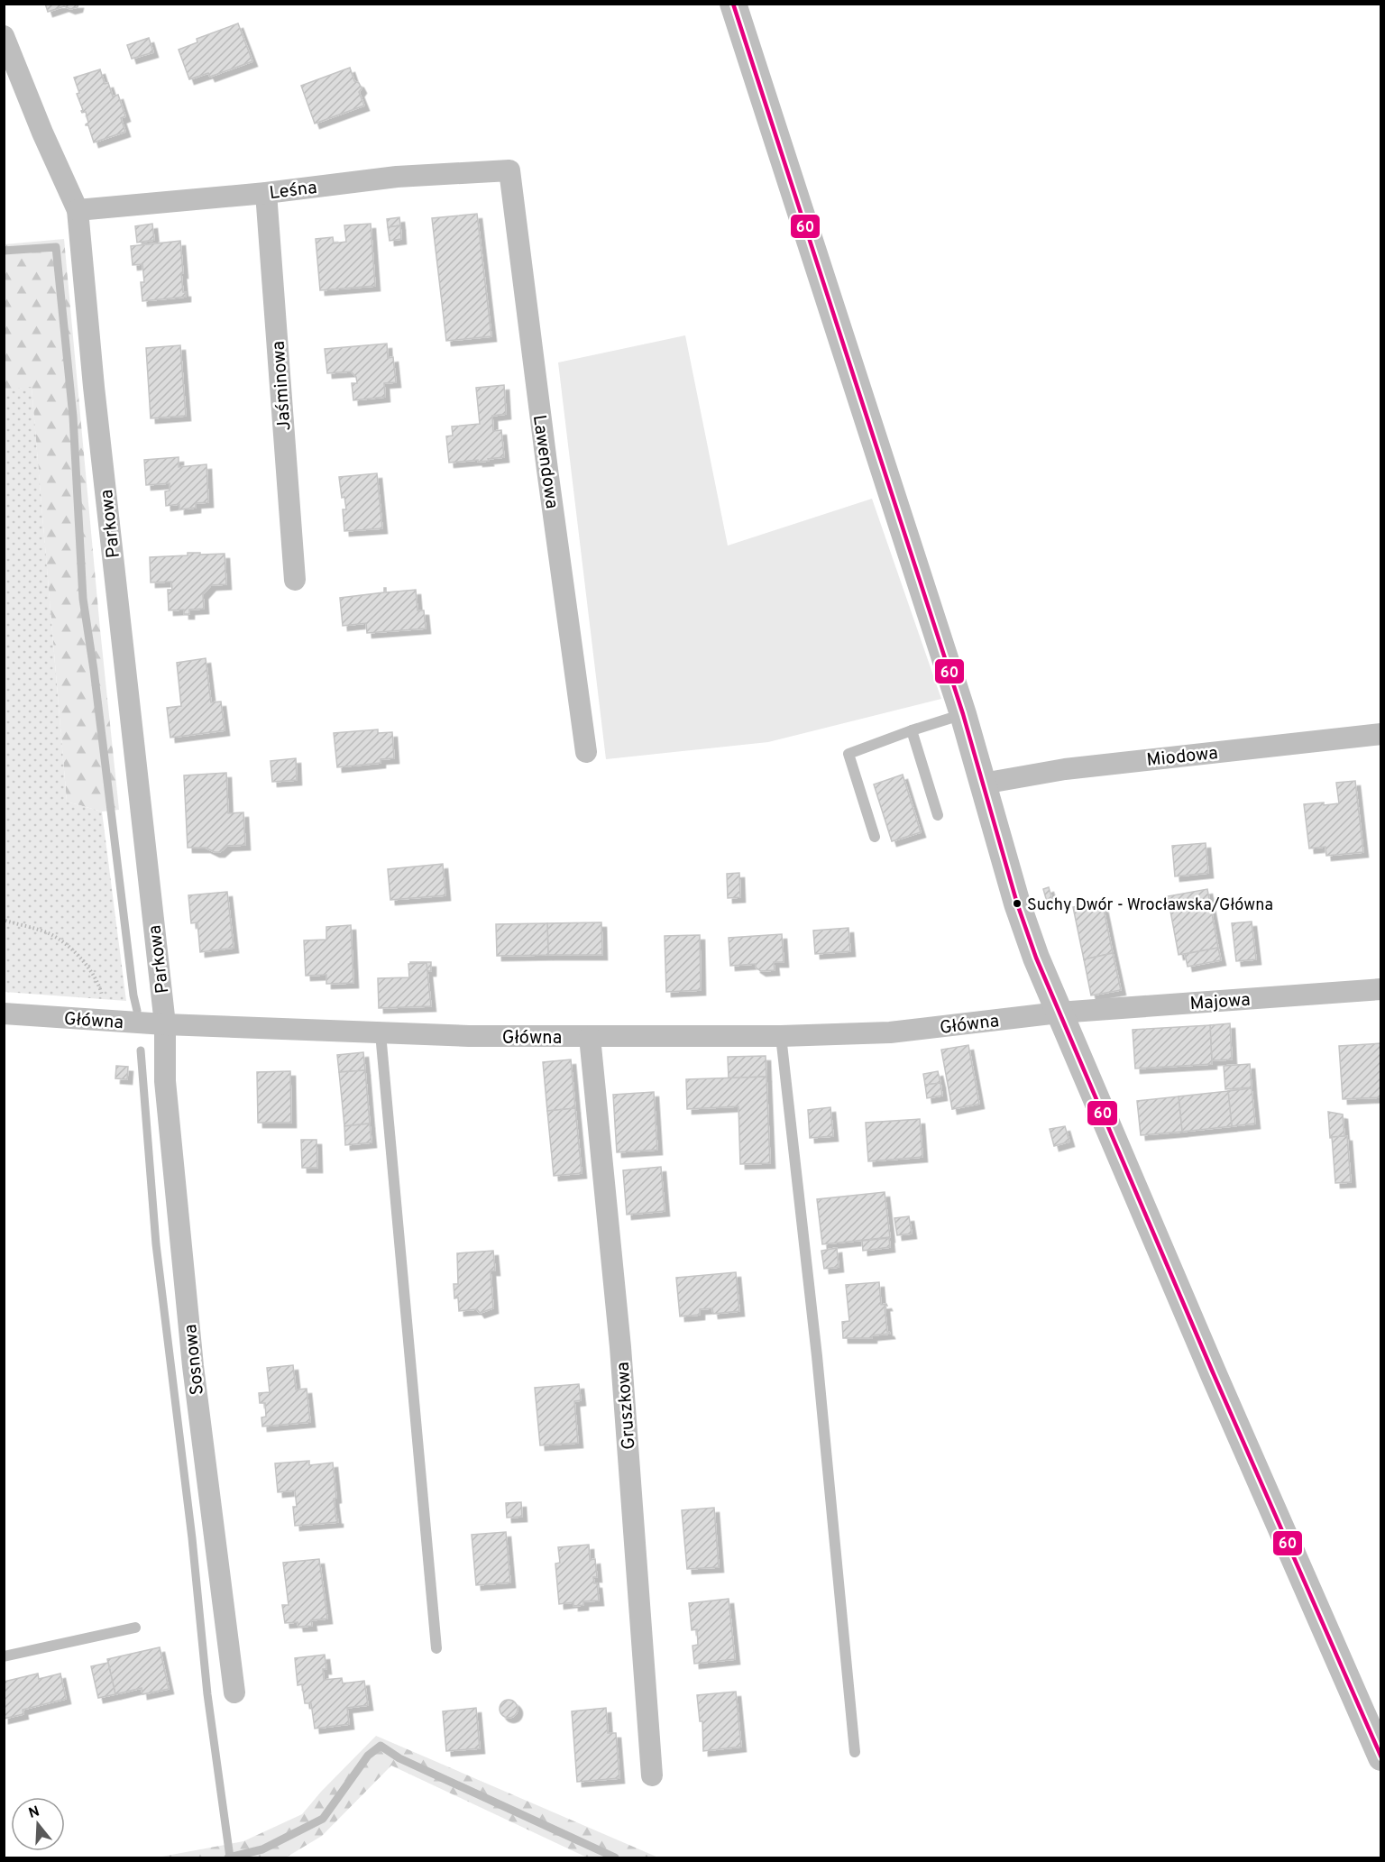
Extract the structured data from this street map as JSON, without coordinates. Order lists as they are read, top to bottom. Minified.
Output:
{"streets":{"street":["Leśna","Jaśminowa","Lawendowa","Parkowa","Miodowa","Majowa","Główna","Sosnowa","Gruszkowa"]},"crossings":[["Leśna","Jaśminowa"],["Leśna","Lawendowa"],["Leśna","Parkowa"],["Parkowa","Główna"],["Parkowa","Sosnowa"],["Majowa","Główna"],["Główna","Sosnowa"],["Główna","Gruszkowa"]],"places":["Suchy Dwór - Wrocławska/Główna"],"lines":["transit line 60"],"north":"top"}
